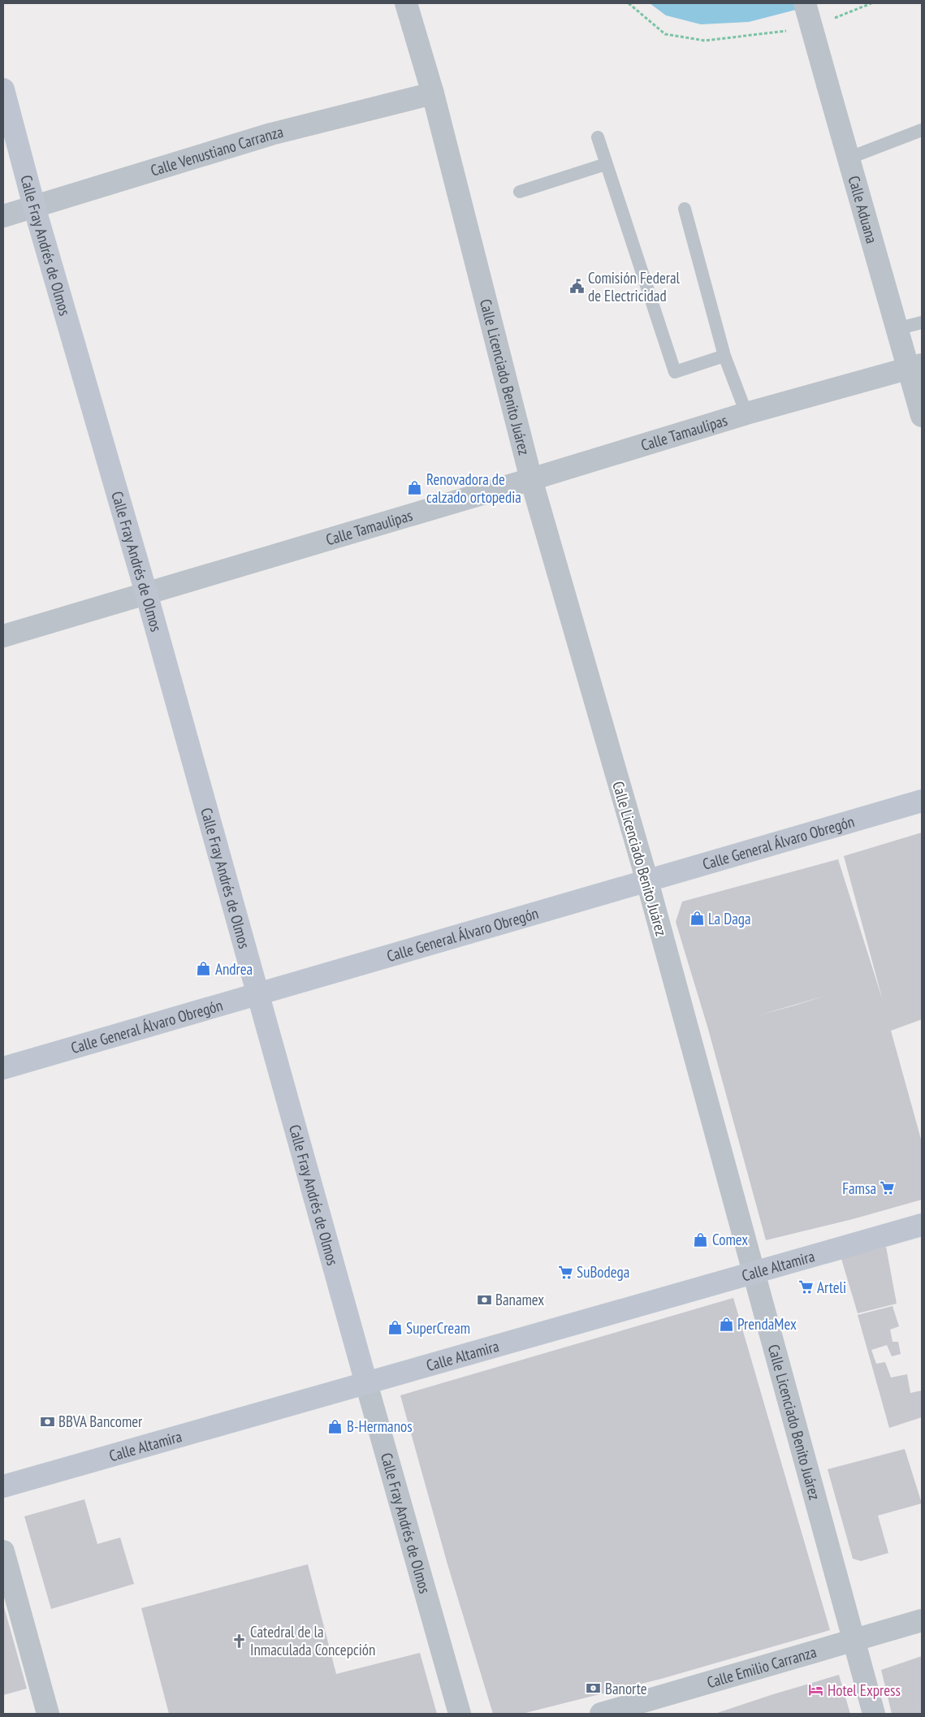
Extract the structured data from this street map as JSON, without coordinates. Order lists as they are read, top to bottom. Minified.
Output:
{"streets":{"main road":["Calle Fray Andrés de Olmos","Calle General Álvaro Obregón","Calle Altamira"],"street":["Calle Venustiano Carranza","Calle Aduana","Calle Licenciado Benito Juárez","Calle Tamaulipas","Calle Emilio Carranza"]},"crossings":[["Calle Venustiano Carranza","Calle Fray Andrés de Olmos"],["Calle Venustiano Carranza","Calle Licenciado Benito Juárez"],["Calle Aduana","Calle Tamaulipas"],["Calle Fray Andrés de Olmos","Calle Tamaulipas"],["Calle Fray Andrés de Olmos","Calle General Álvaro Obregón"],["Calle Fray Andrés de Olmos","Calle Altamira"],["Calle Licenciado Benito Juárez","Calle Tamaulipas"],["Calle Licenciado Benito Juárez","Calle General Álvaro Obregón"],["Calle Licenciado Benito Juárez","Calle Altamira"],["Calle Licenciado Benito Juárez","Calle Emilio Carranza"]],"places":{"public building":["Comisión Federal de Electricidad"],"shop":["Renovadora de calzado ortopedia","La Daga","Andrea","Comex","PrendaMex","SuperCream","B-Hermanos"],"supermarket":["Famsa","SuBodega","Arteli"],"bank":["Banamex","BBVA Bancomer","Banorte"],"church":["Catedral de la Inmaculada Concepción"],"hotel":["Hotel Express"]}}
